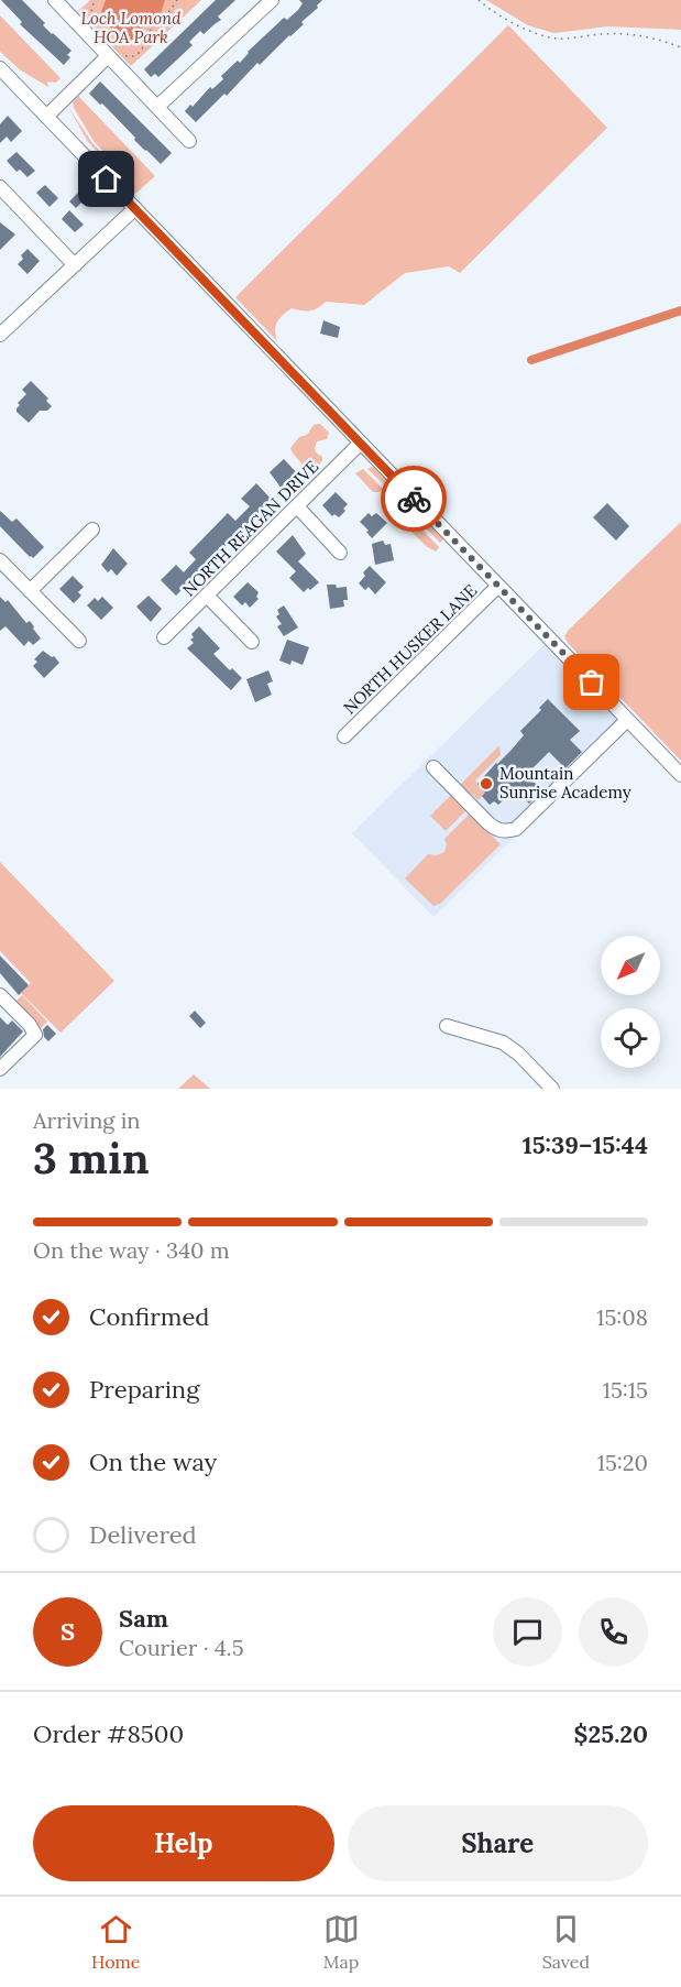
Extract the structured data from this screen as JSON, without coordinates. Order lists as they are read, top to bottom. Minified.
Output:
{"streets":{"street":["NORTH REAGAN DRIVE","NORTH HUSKER LANE"]},"parks":["Loch Lomond HOA Park"],"places":["Mountain Sunrise Academy"],"north":"bottom left","page":{"heading":["3 min","Arriving in","15:39–15:44"],"panel":["Sam","Courier · 4.5","Order #8500","$25.20"],"bar":"On the way · 340 m","list":[["Confirmed","15:08"],["Preparing","15:15"],["On the way","15:20"],"Delivered"],"round":"S","buttons":["Help","Share"],"tabs":["Home","Map","Saved"]}}
